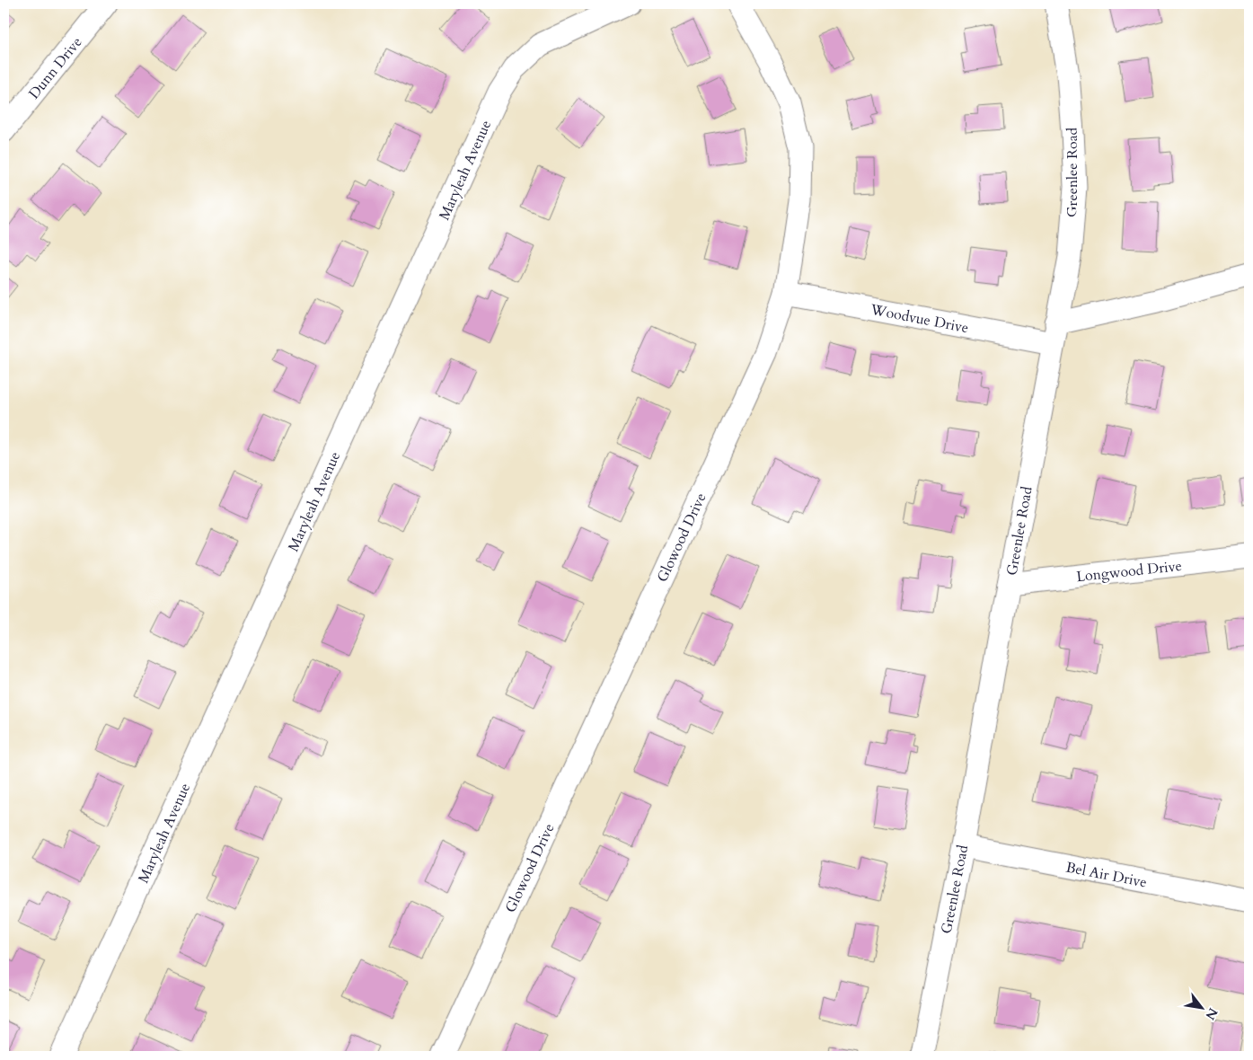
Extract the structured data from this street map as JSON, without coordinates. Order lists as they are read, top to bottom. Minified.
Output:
{"streets":{"street":["Dunn Drive","Maryleah Avenue","Greenlee Road","Woodvue Drive","Glowood Drive","Longwood Drive","Bel Air Drive"]},"crossings":[["Greenlee Road","Woodvue Drive"],["Greenlee Road","Longwood Drive"],["Greenlee Road","Bel Air Drive"],["Woodvue Drive","Glowood Drive"]],"north":"bottom right"}
